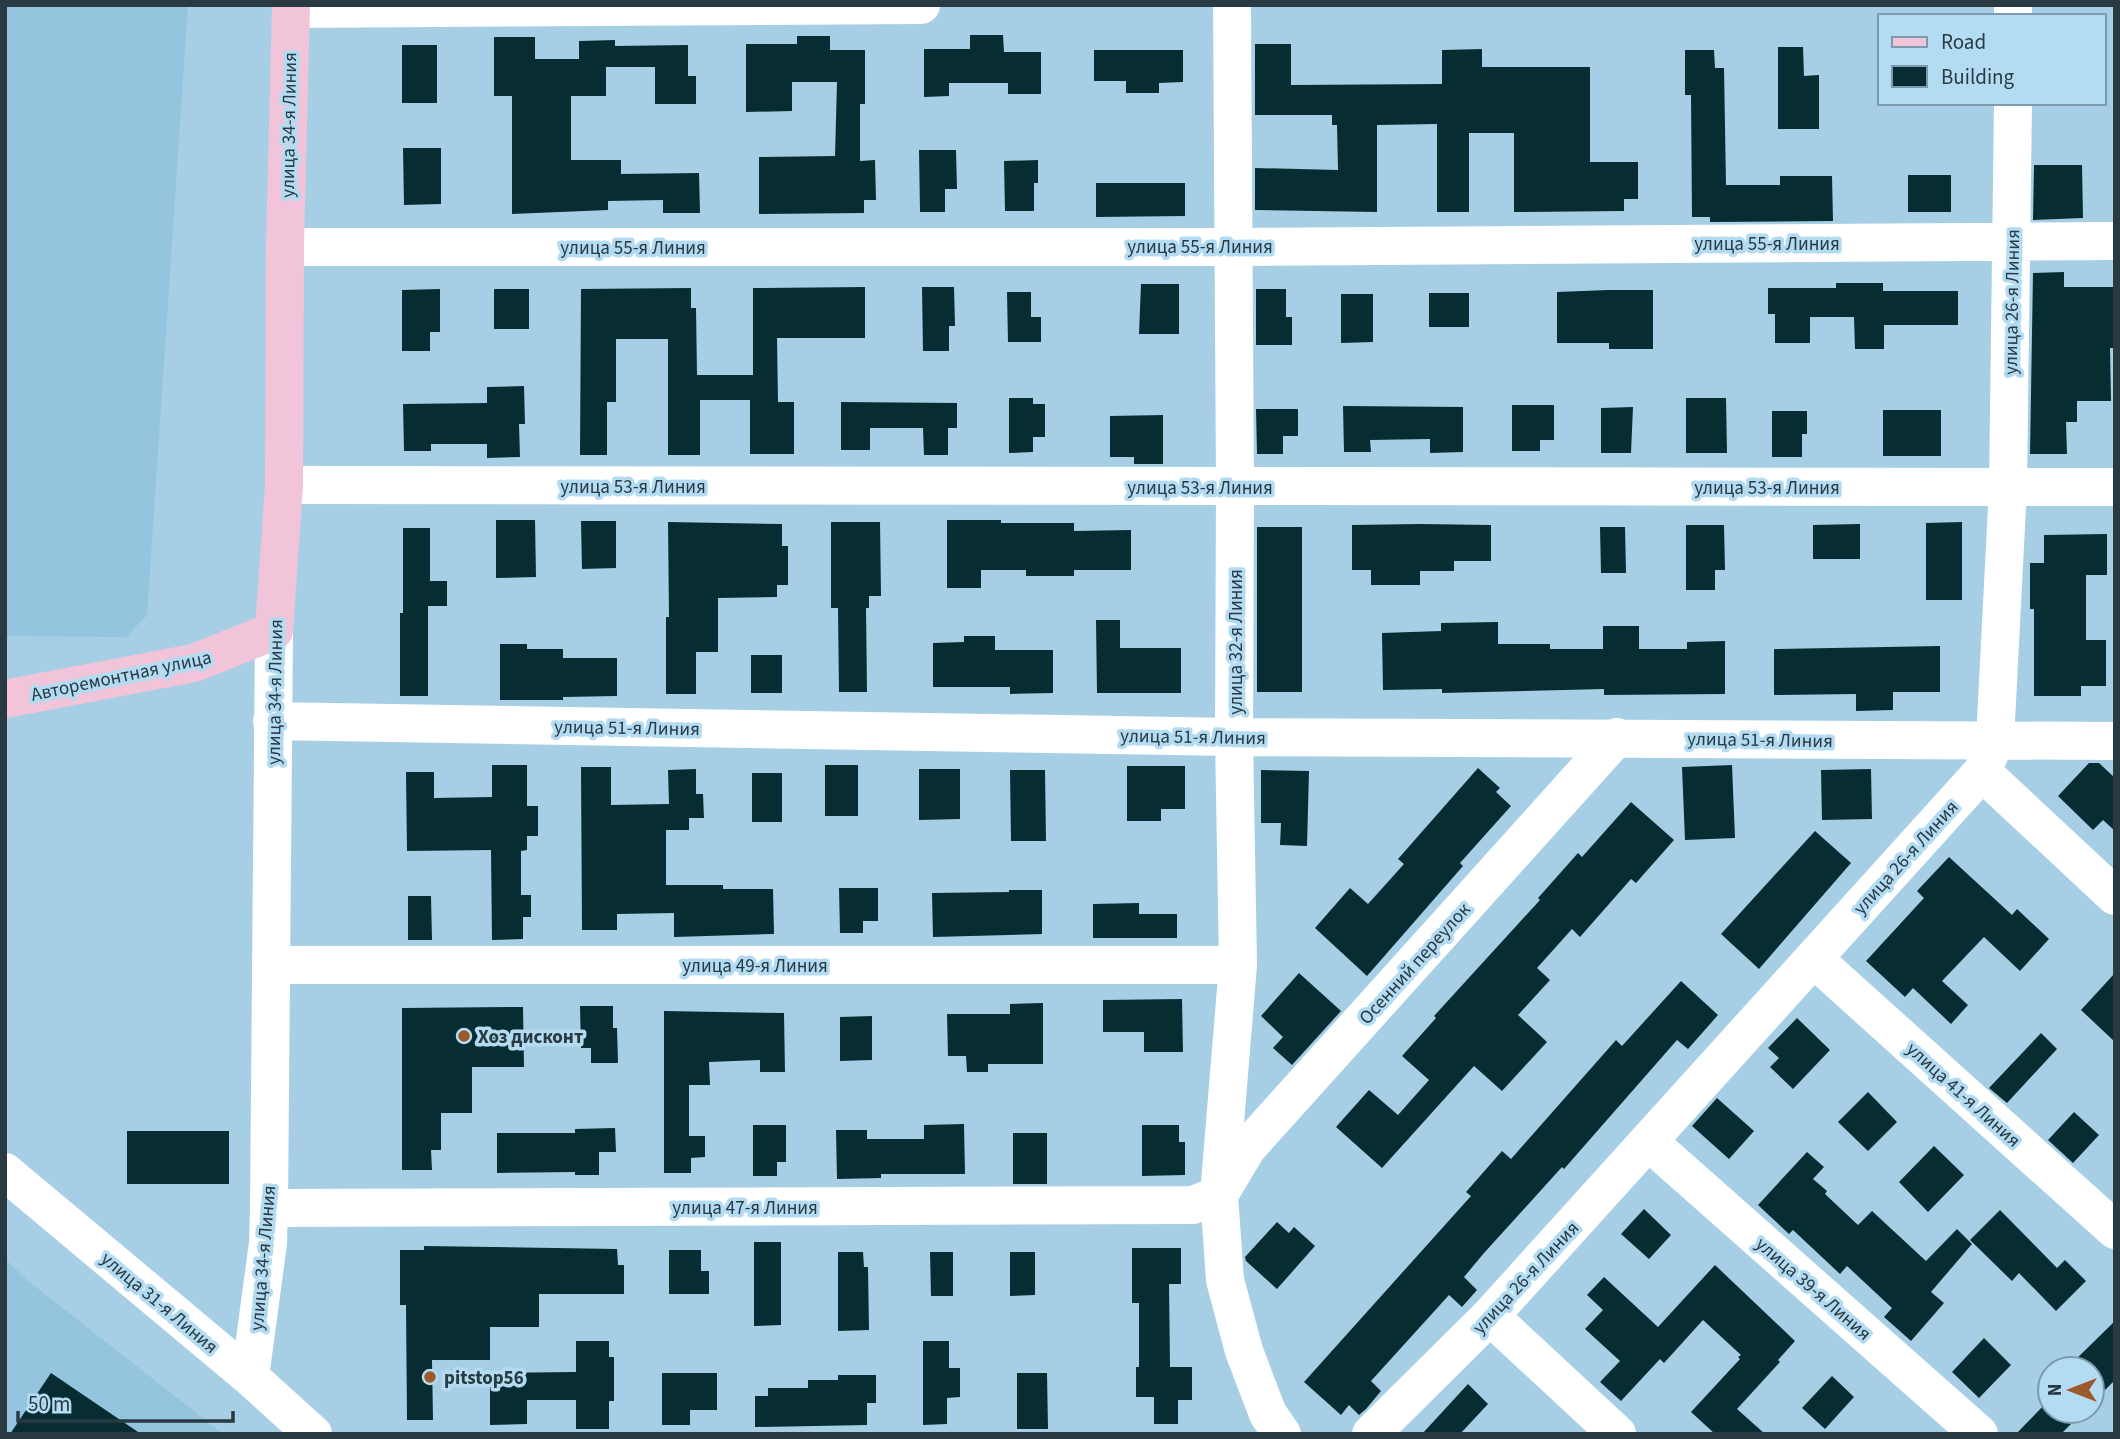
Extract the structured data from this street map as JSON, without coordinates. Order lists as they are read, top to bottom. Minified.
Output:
{"streets":{"main road":["улица 34-я Линия","Авторемонтная улица"],"street":["улица 55-я Линия","улица 26-я Линия","улица 53-я Линия","улица 32-я Линия","улица 51-я Линия","Осенний переулок","улица 49-я Линия","улица 41-я Линия","улица 47-я Линия","улица 39-я Линия","улица 31-я Линия"]},"crossings":[["улица 34-я Линия","улица 55-я Линия"],["улица 34-я Линия","улица 53-я Линия"],["улица 34-я Линия","Авторемонтная улица"],["улица 34-я Линия","улица 51-я Линия"],["улица 34-я Линия","улица 49-я Линия"],["улица 34-я Линия","улица 47-я Линия"],["улица 34-я Линия","улица 31-я Линия"],["улица 55-я Линия","улица 26-я Линия"],["улица 55-я Линия","улица 32-я Линия"],["улица 26-я Линия","улица 53-я Линия"],["улица 26-я Линия","улица 51-я Линия"],["улица 26-я Линия","улица 41-я Линия"],["улица 26-я Линия","улица 39-я Линия"],["улица 53-я Линия","улица 32-я Линия"],["улица 32-я Линия","улица 51-я Линия"],["улица 32-я Линия","Осенний переулок"],["улица 32-я Линия","улица 49-я Линия"],["улица 32-я Линия","улица 47-я Линия"],["улица 51-я Линия","Осенний переулок"],["Осенний переулок","улица 47-я Линия"]],"places":["Хоз дисконт","pitstop56"],"legend":["Road","Building"],"scale_bar":"50 m","north":"left"}
